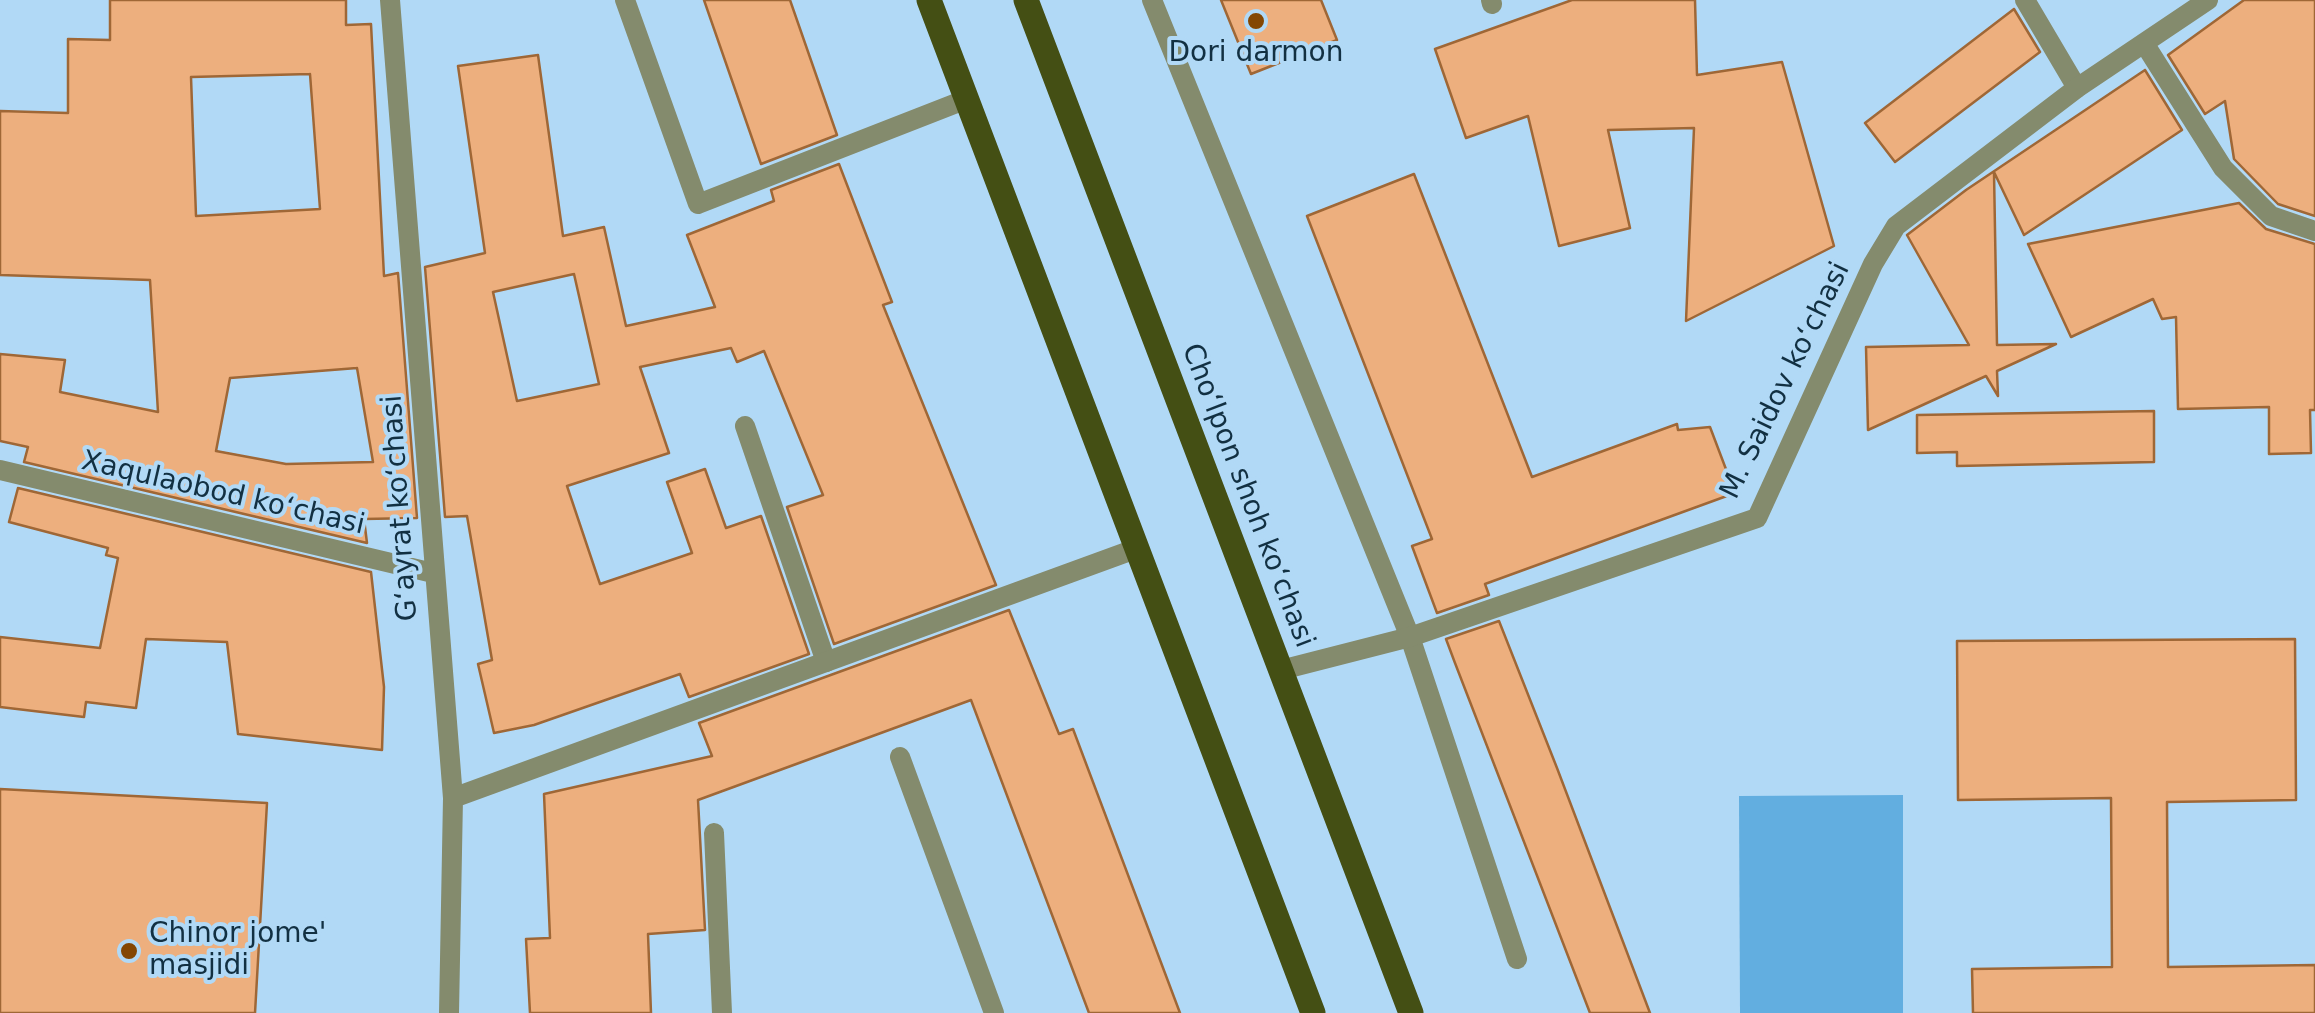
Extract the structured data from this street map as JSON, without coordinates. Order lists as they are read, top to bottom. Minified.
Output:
{"streets":{"main road":["Choʻlpon shoh koʻchasi"],"street":["M. Saidov koʻchasi","Xaqulaobod koʻchasi","Gʻayrat koʻchasi"]},"crossings":[["M. Saidov koʻchasi","Choʻlpon shoh koʻchasi"],["Xaqulaobod koʻchasi","Gʻayrat koʻchasi"]],"places":["Dori darmon","Chinor jome' masjidi"]}
